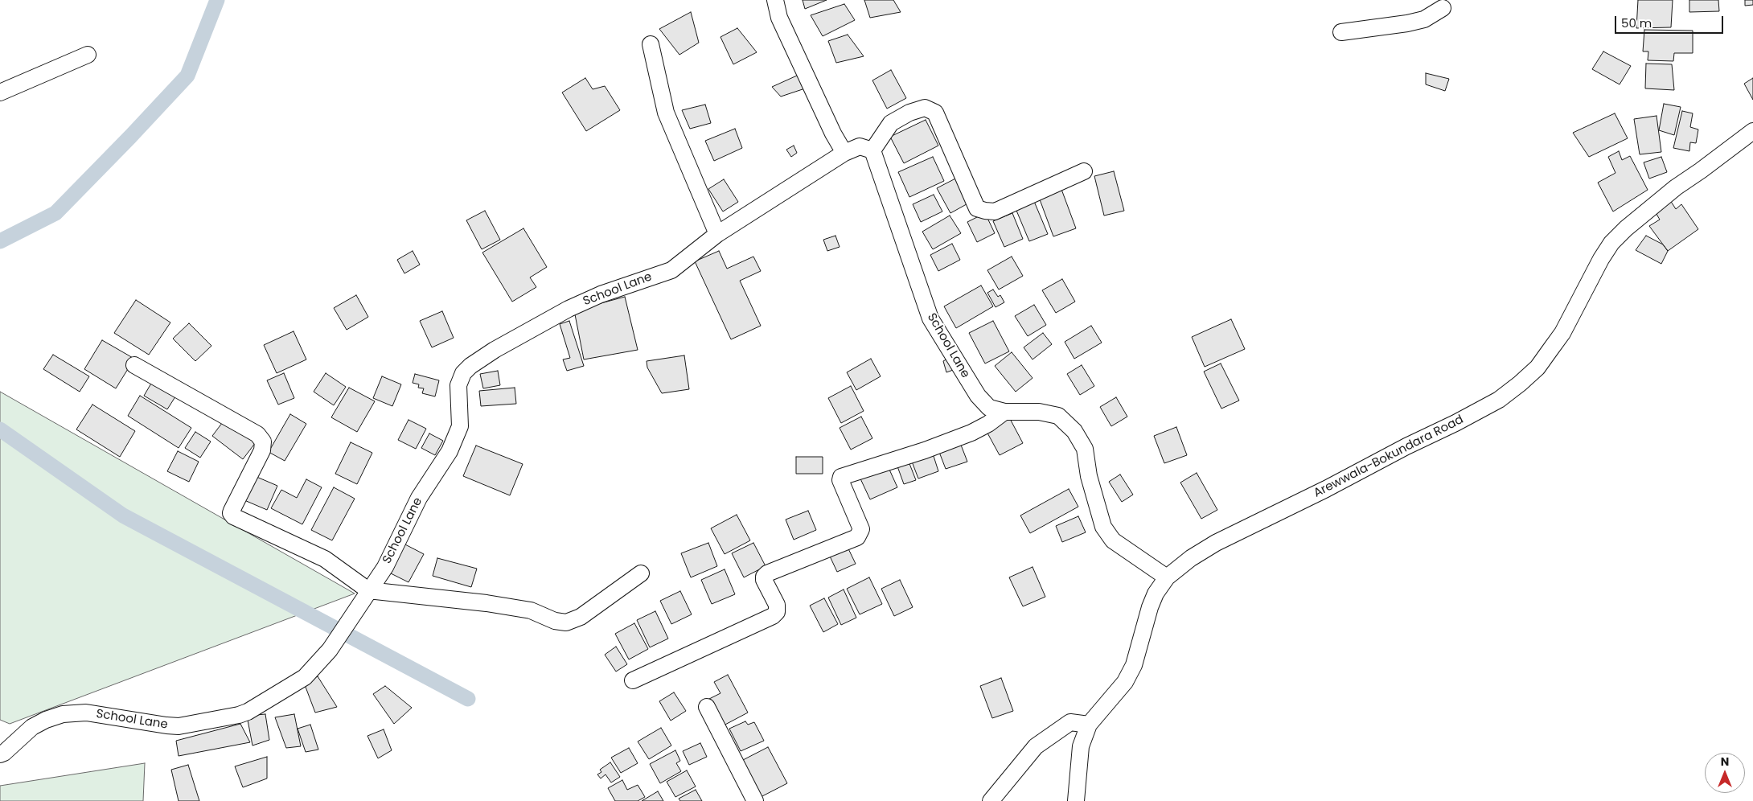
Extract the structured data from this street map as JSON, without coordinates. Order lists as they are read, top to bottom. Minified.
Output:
{"streets":{"street":["School Lane","Arewwala-Bokundara Road"]},"crossings":[["School Lane","Arewwala-Bokundara Road"]],"scale_bar":"50 m","north":"top"}
